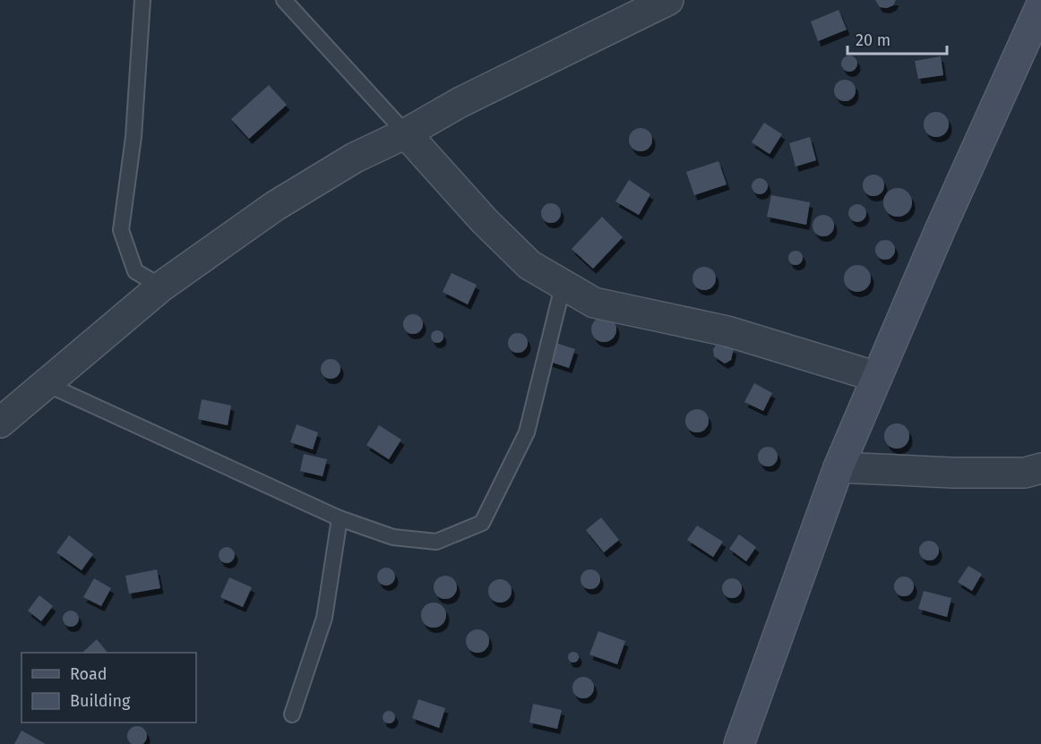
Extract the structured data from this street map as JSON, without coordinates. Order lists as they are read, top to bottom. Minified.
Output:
{"legend":["Road","Building"],"scale_bar":"20 m"}
